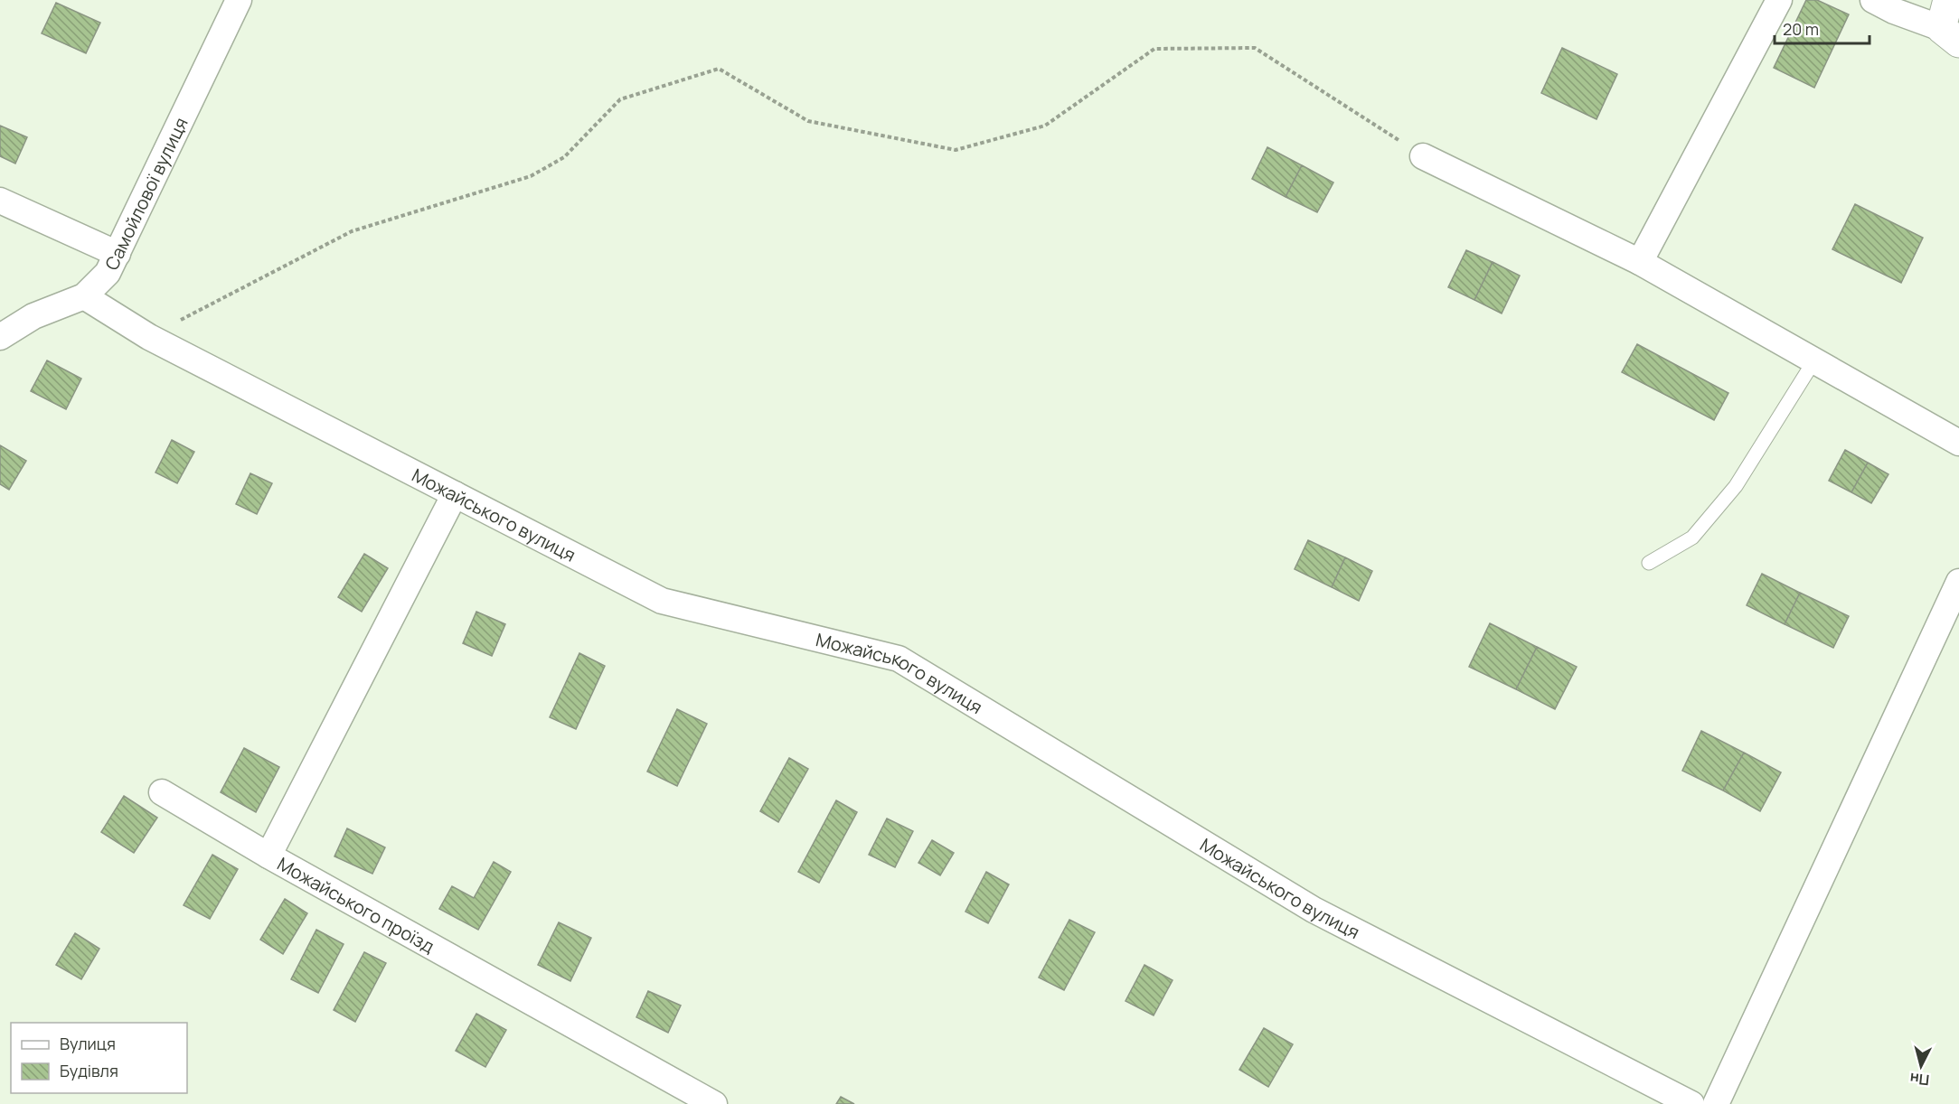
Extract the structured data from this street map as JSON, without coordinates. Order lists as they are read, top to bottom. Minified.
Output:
{"streets":{"street":["Самойлової вулиця","Можайського вулиця","Можайського проїзд"]},"crossings":[["Самойлової вулиця","Можайського вулиця"],["Можайського вулиця","Можайського проїзд"]],"legend":["Вулиця","Будівля"],"scale_bar":"20 m","north":"bottom"}
